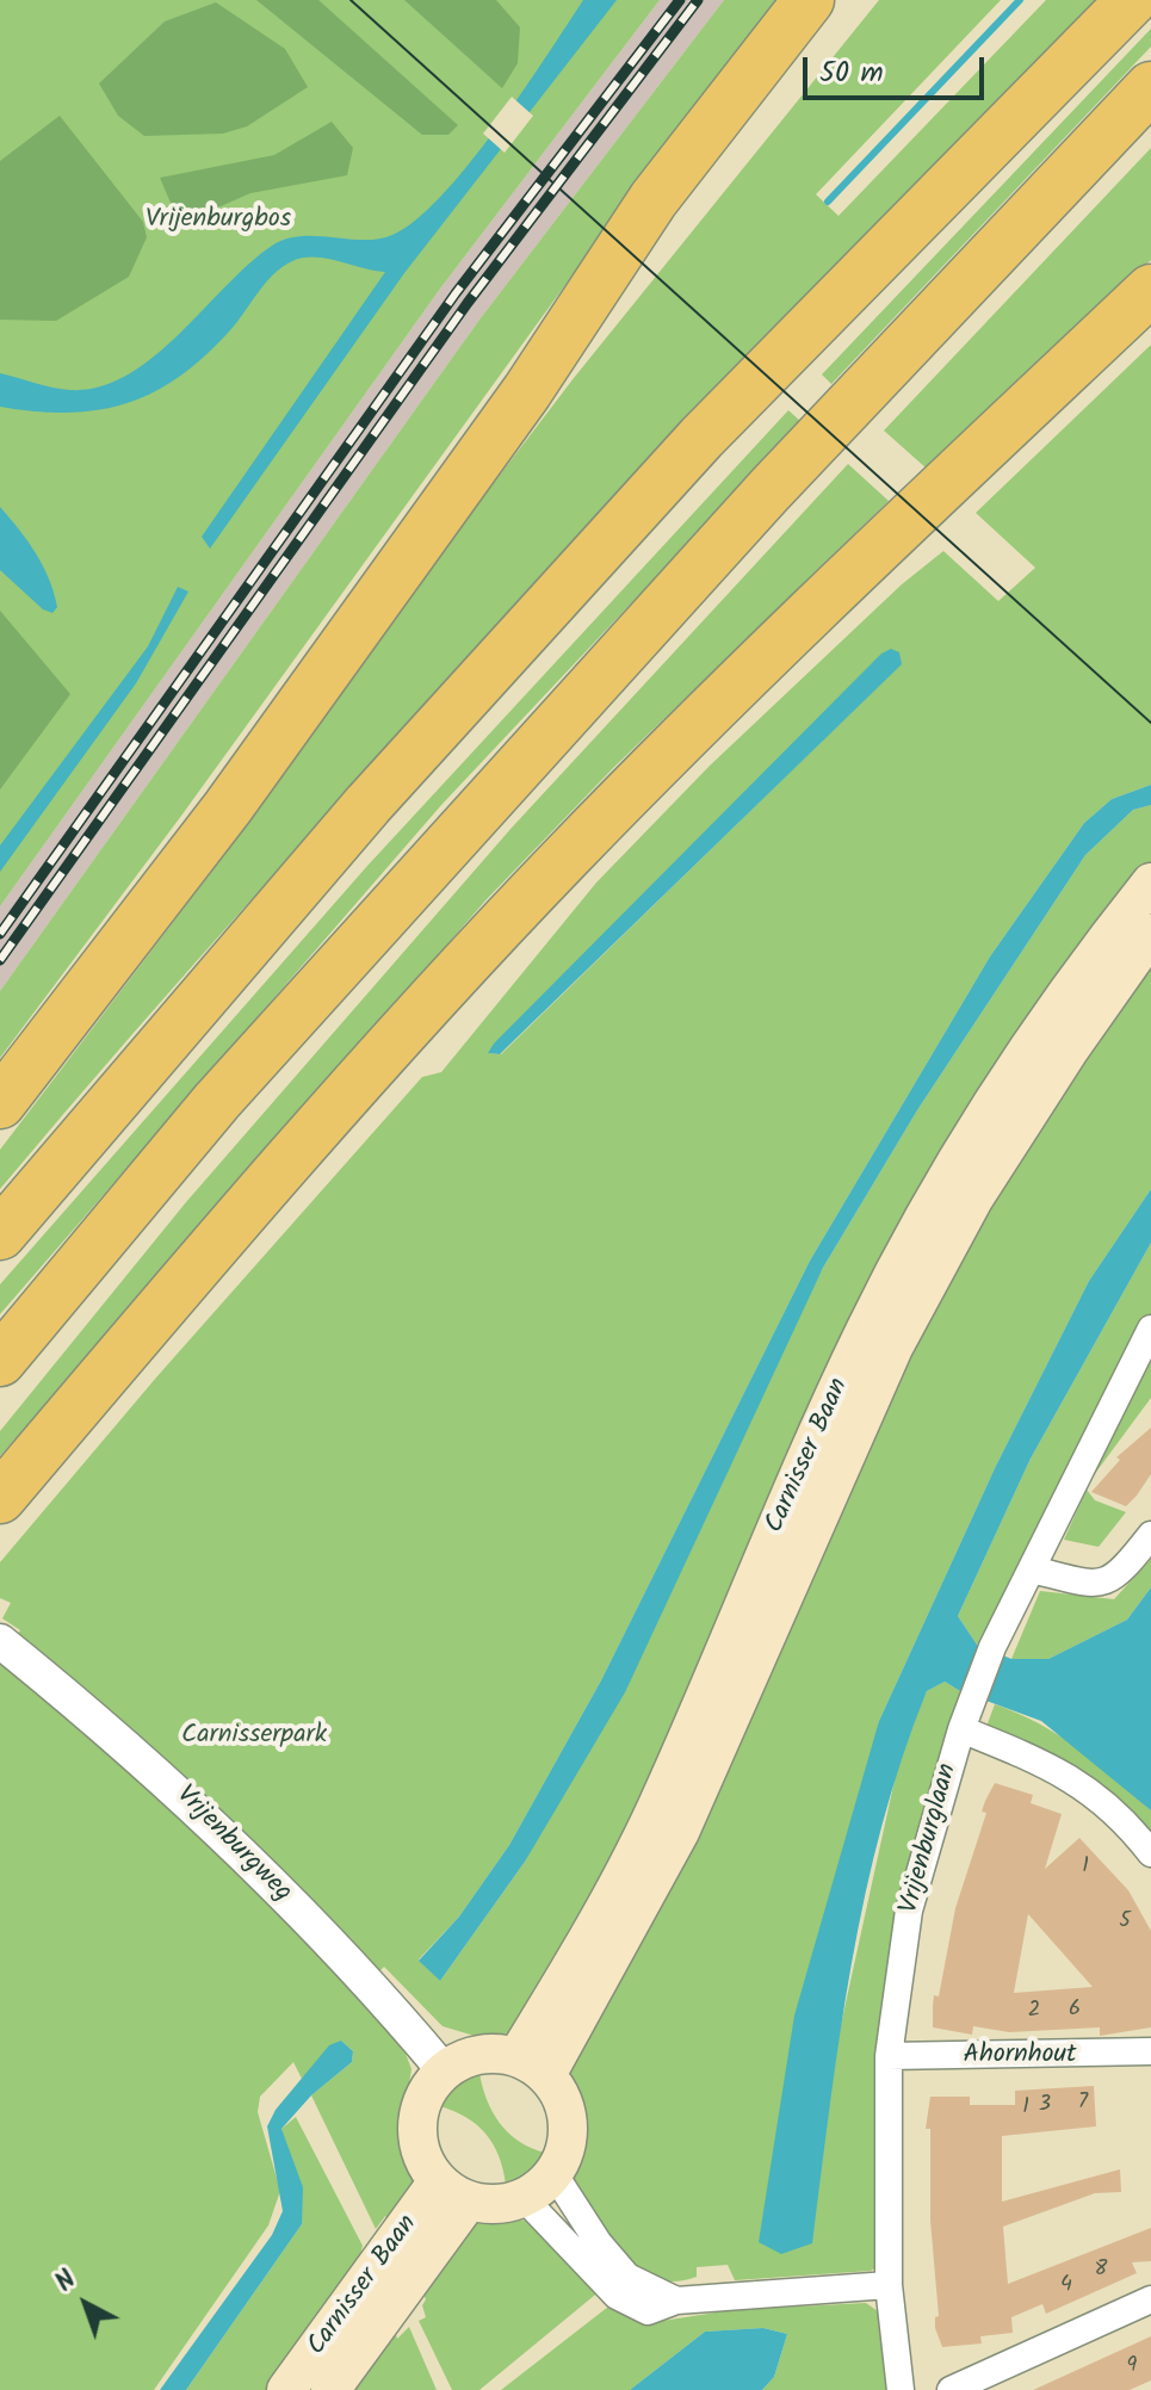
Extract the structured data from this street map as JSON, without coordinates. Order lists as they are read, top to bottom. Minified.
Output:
{"streets":{"main road":["Carnisser Baan"],"street":["Vrijenburglaan","Vrijenburgweg","Ahornhout"]},"crossings":[["Carnisser Baan","Vrijenburgweg"],["Vrijenburglaan","Ahornhout"]],"parks":["Vrijenburgbos","Carnisserpark"],"house_numbers":["1","5","6","2","7","3","1","8","4","9"],"scale_bar":"50 m","north":"top left"}
